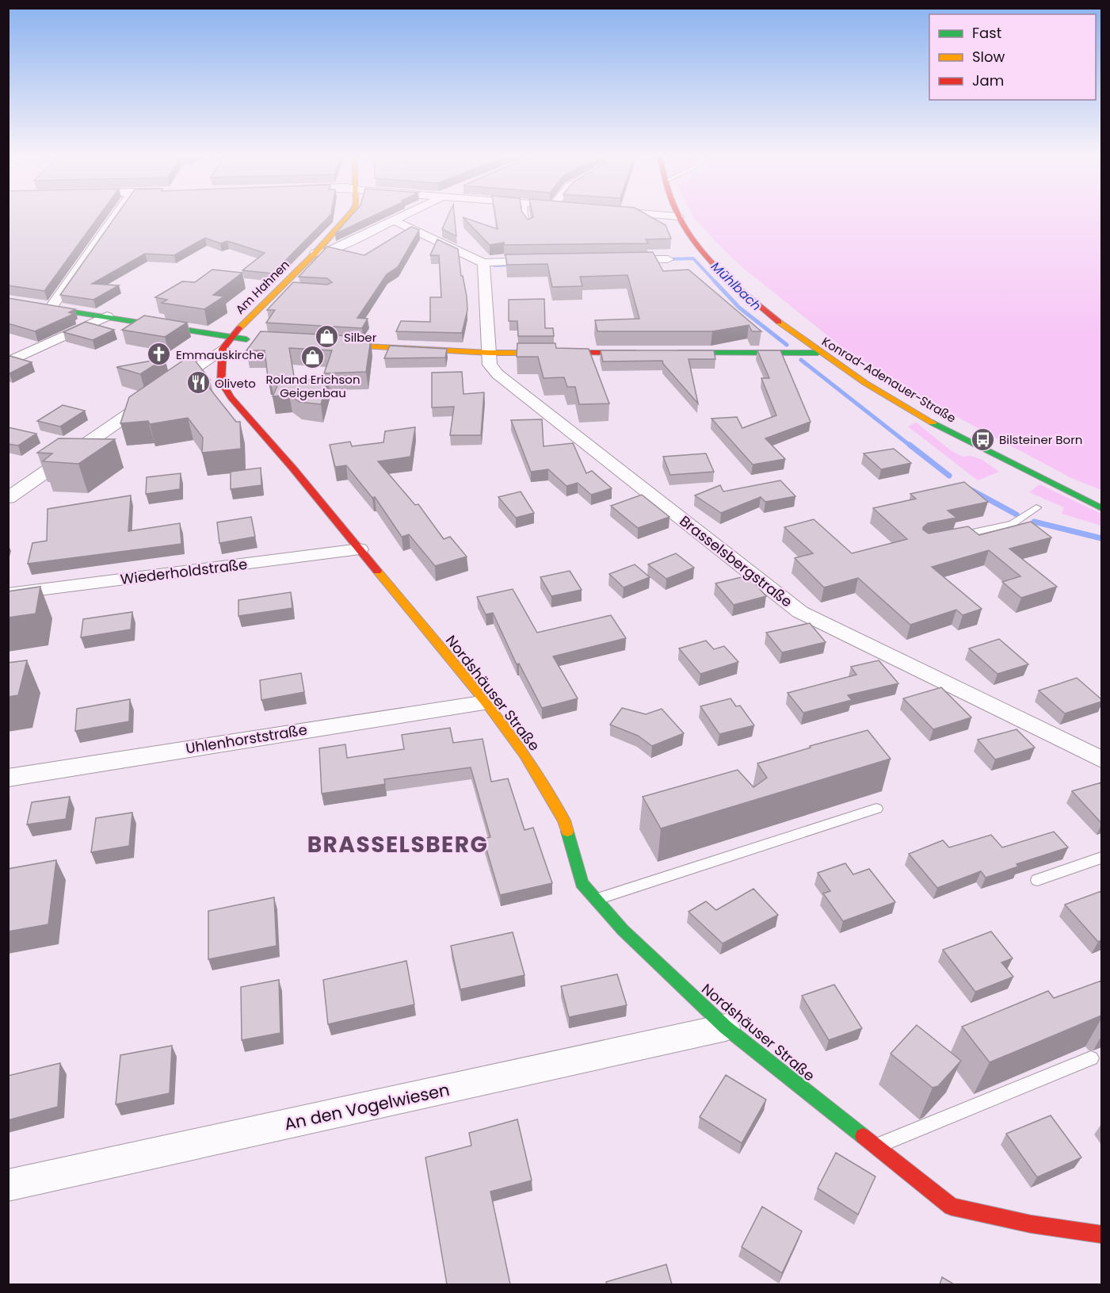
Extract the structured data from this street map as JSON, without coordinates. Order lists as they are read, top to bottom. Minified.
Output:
{"streets":{"street":["Am Hahnen","Konrad-Adenauer-Straße","Brasselsbergstraße","Wiederholdstraße","Nordshäuser Straße","Uhlenhorststraße","An den Vogelwiesen"]},"crossings":[["Am Hahnen","Nordshäuser Straße"],["Wiederholdstraße","Nordshäuser Straße"],["Nordshäuser Straße","Uhlenhorststraße"],["Nordshäuser Straße","An den Vogelwiesen"]],"districts":["BRASSELSBERG"],"water":["Mühlbach"],"places":{"shop":["Silber","Roland Erichson Geigenbau"],"church":["Emmauskirche"],"restaurant":["Oliveto"],"bus stop":["Bilsteiner Born"]},"legend":["Fast","Slow","Jam"]}
